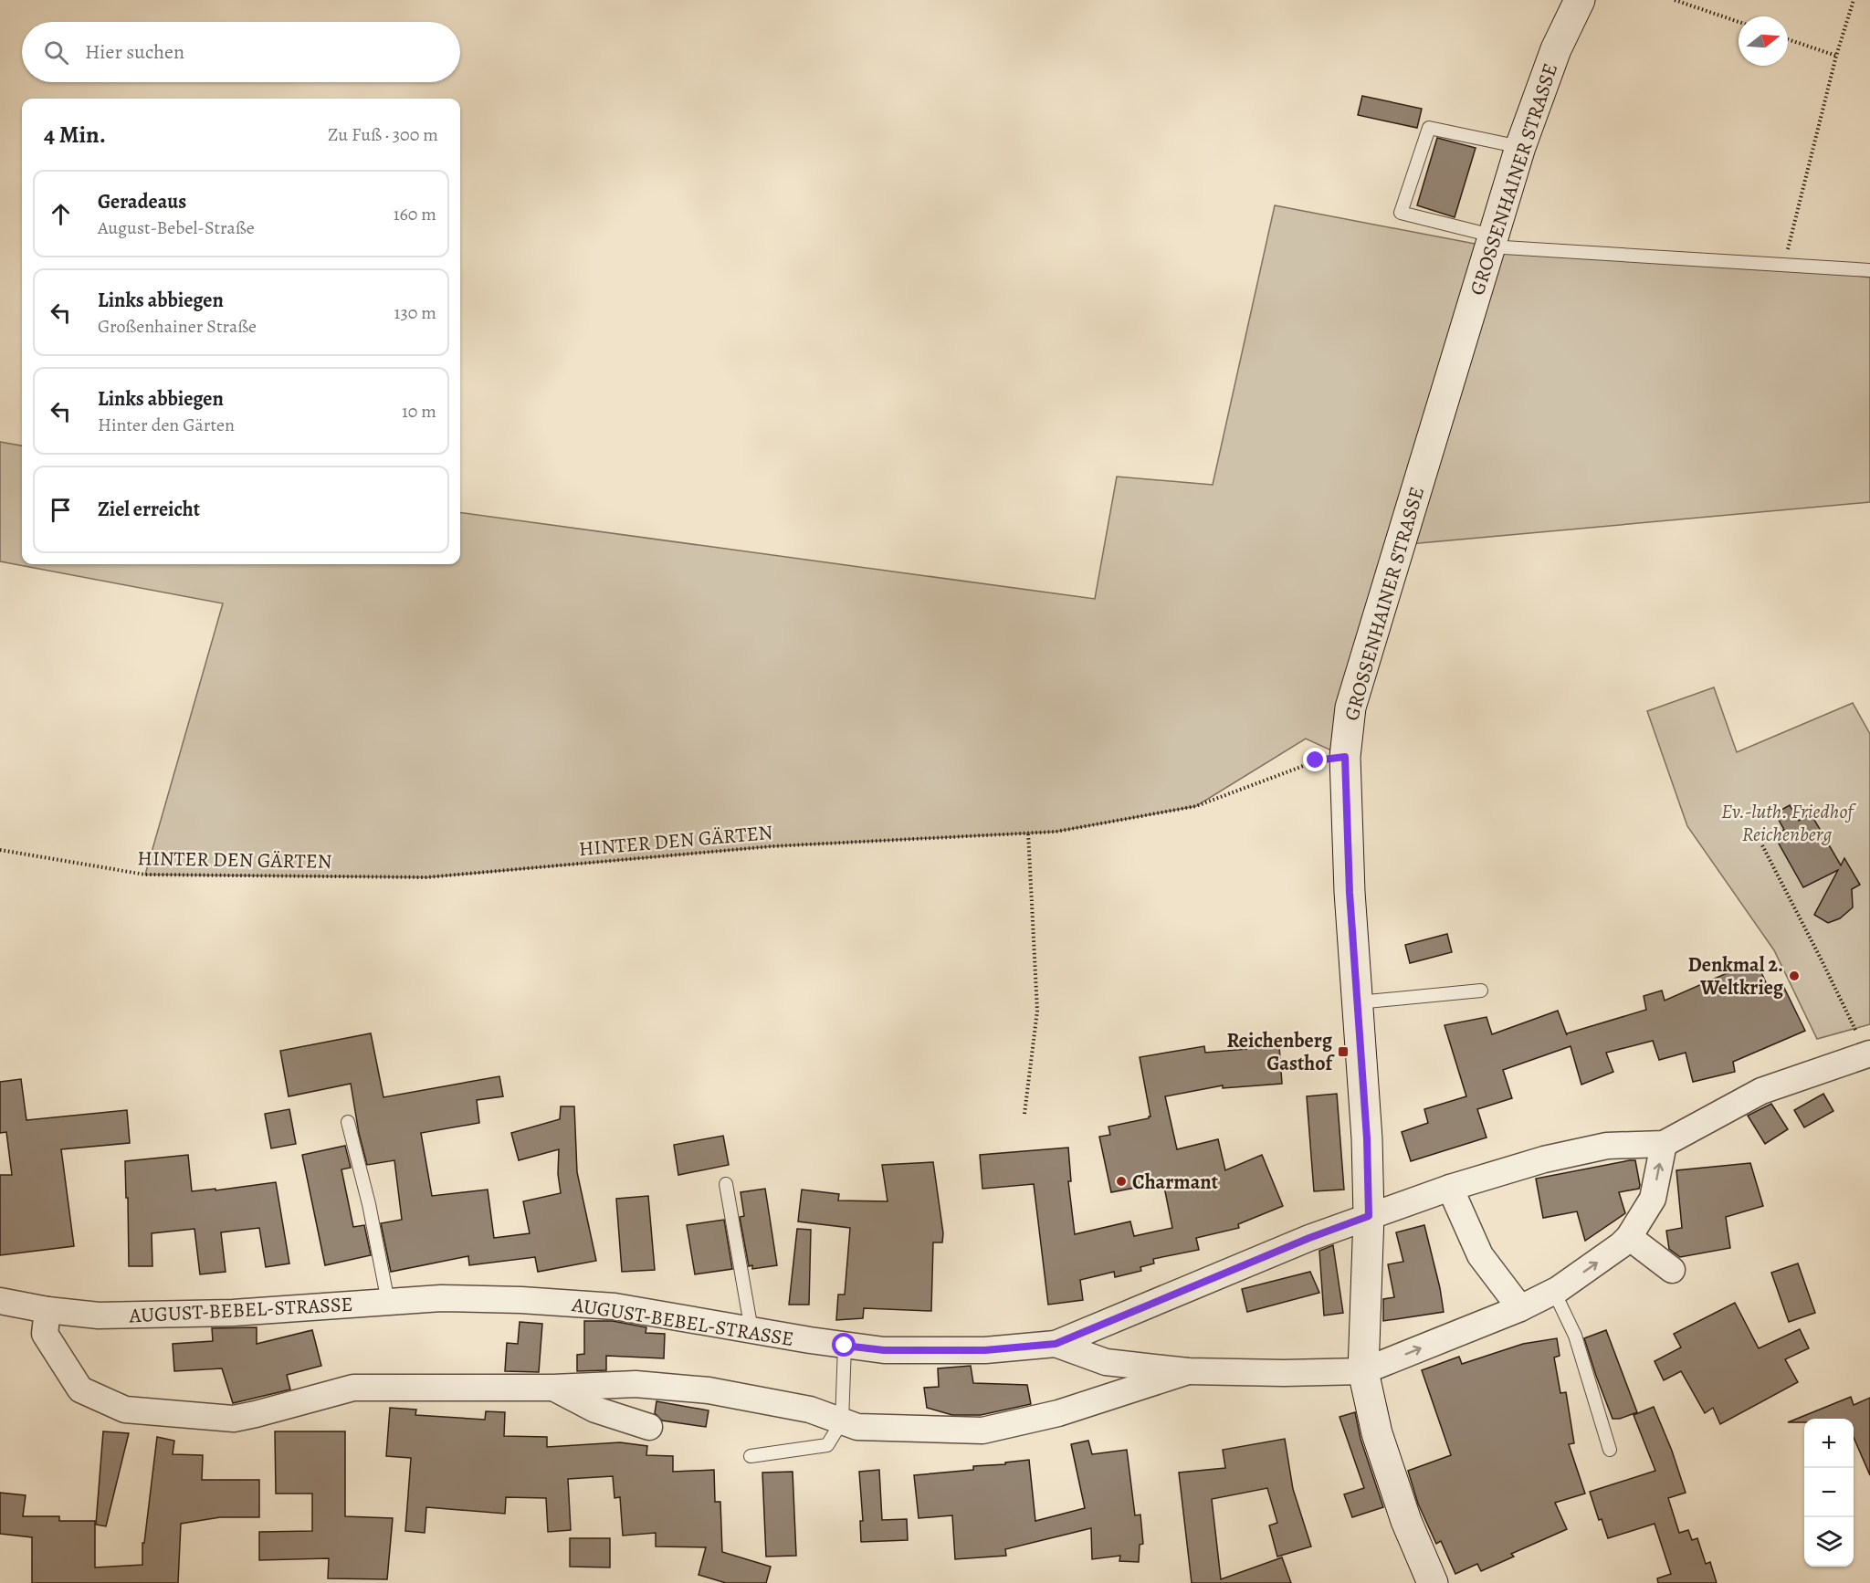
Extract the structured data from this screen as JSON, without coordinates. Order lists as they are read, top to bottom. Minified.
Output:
{"streets":{"street":["GROSSENHAINER STRASSE","AUGUST-BEBEL-STRASSE"],"path":["HINTER DEN GÄRTEN"]},"crossings":[["GROSSENHAINER STRASSE","HINTER DEN GÄRTEN"],["GROSSENHAINER STRASSE","AUGUST-BEBEL-STRASSE"]],"parks":["Ev.-luth. Friedhof Reichenberg"],"places":{"other":["Denkmal 2. Weltkrieg","Charmant"],"transit":["Reichenberg Gasthof"]},"north":"right","page":{"search":"Hier suchen","heading":["4 Min.","Zu Fuß · 300 m"],"list":[["Geradeaus","August-Bebel-Straße","160 m"],["Links abbiegen","Großenhainer Straße","130 m"],["Links abbiegen","Hinter den Gärten","10 m"],"Ziel erreicht"],"map_buttons":["+","−"]}}
